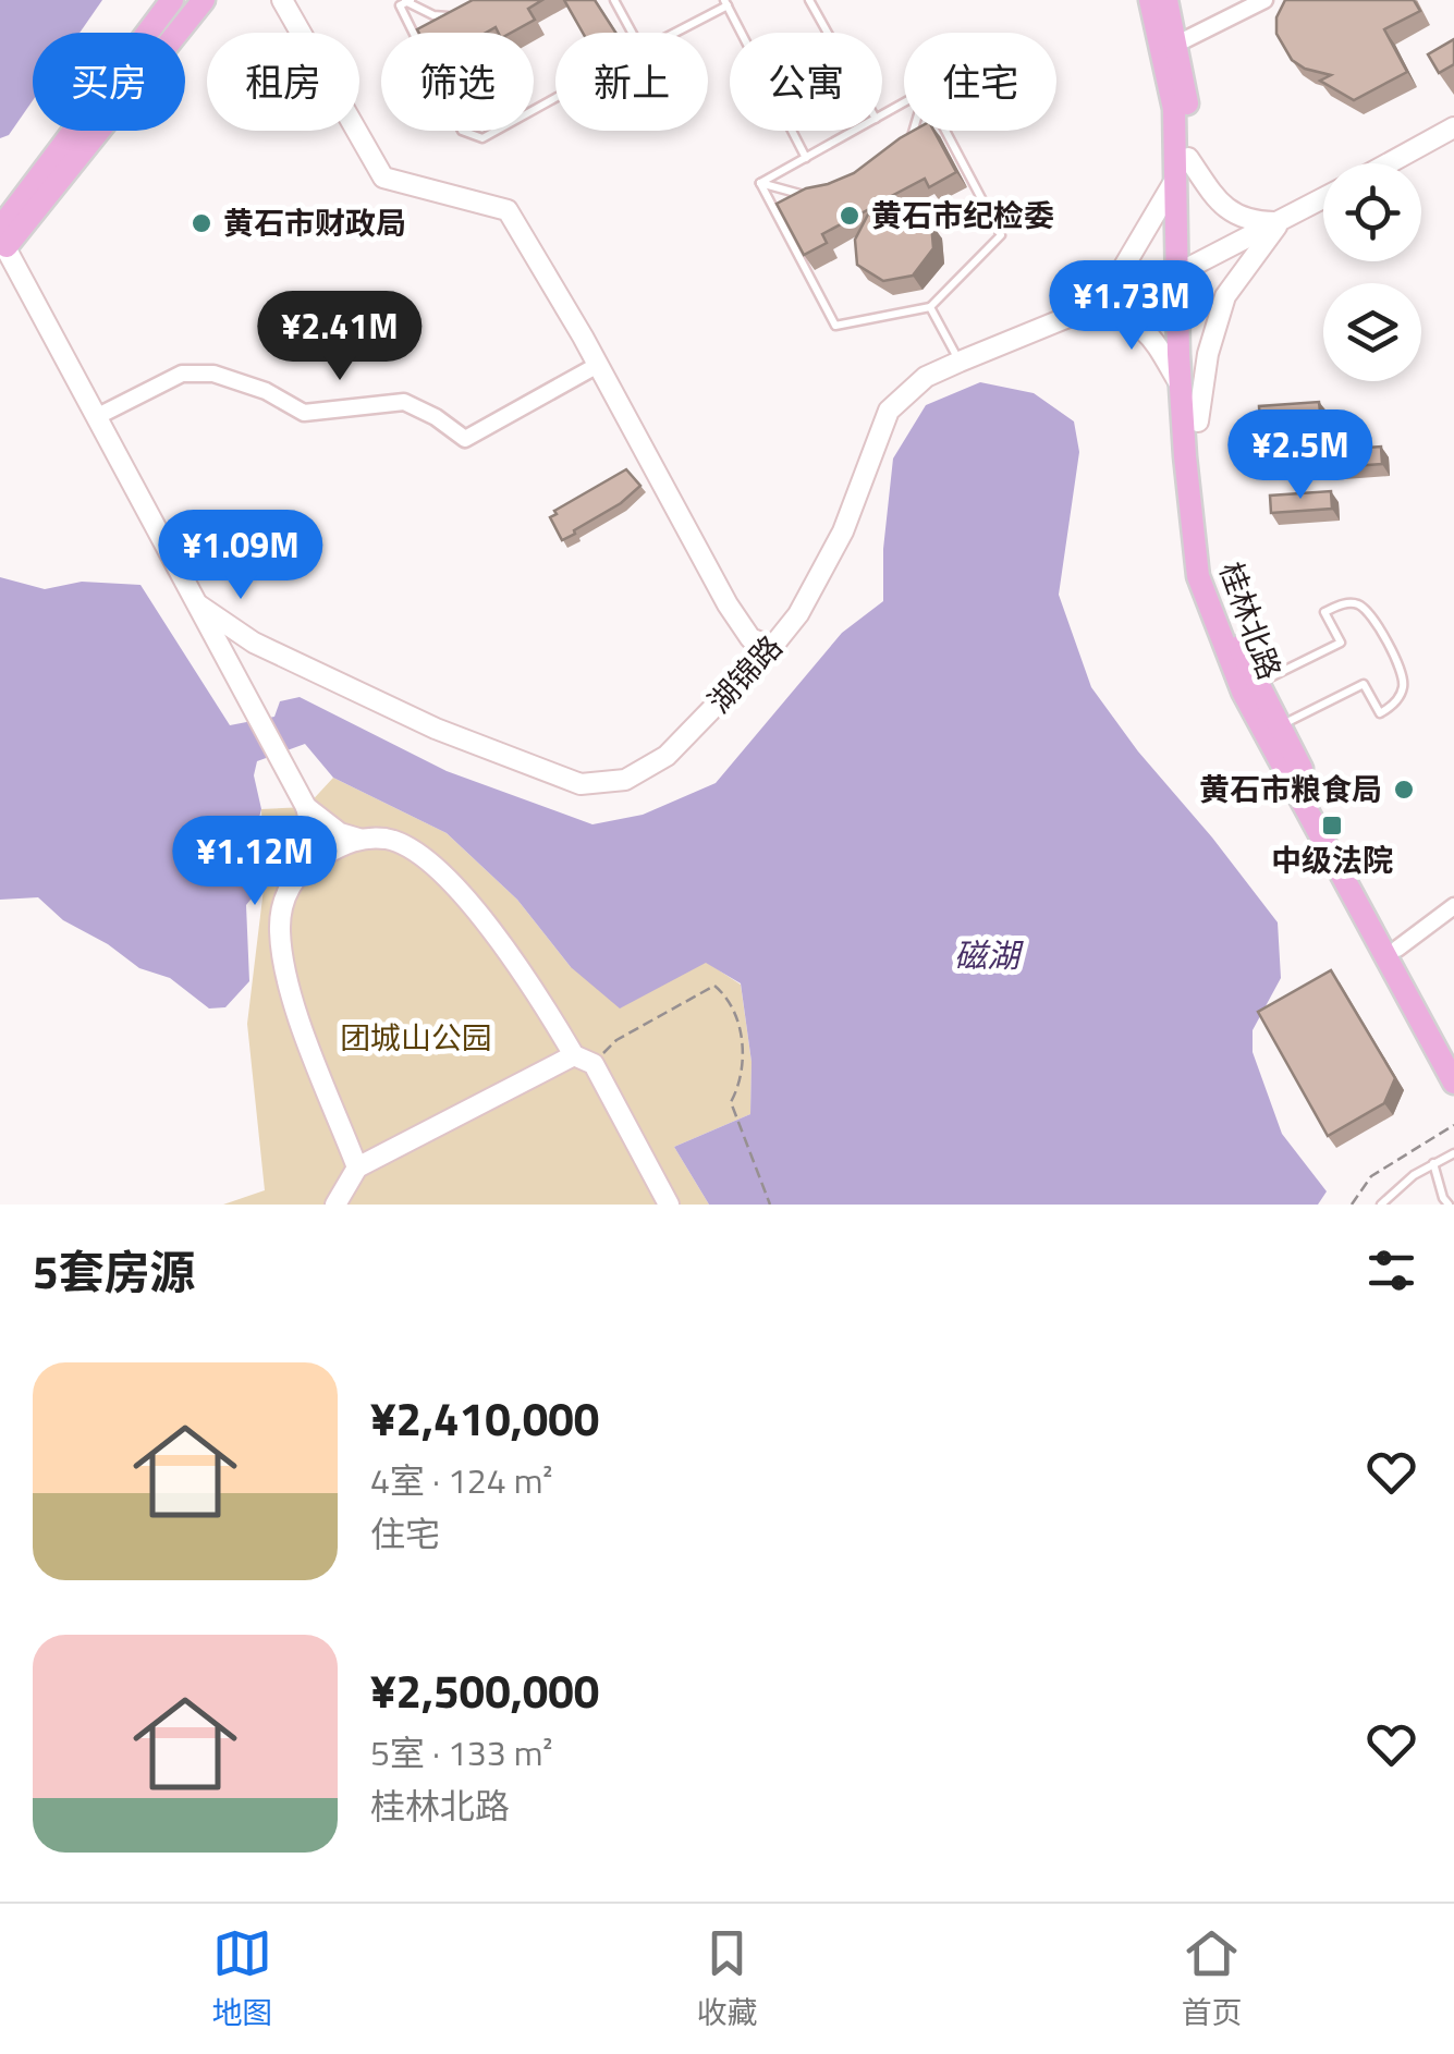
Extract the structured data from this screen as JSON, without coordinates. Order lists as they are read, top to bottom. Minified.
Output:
{"streets":{"main road":["桂林北路"],"street":["湖锦路"]},"crossings":[["桂林北路","湖锦路"]],"water":["磁湖"],"parks":["团城山公园"],"places":{"other":["黄石市纪检委","黄石市财政局","黄石市粮食局"],"transit":["中级法院"]},"page":{"chip":["买房","租房","筛选","新上","公寓","住宅"],"price":["¥1.73M","¥2.41M","¥2.5M","¥1.09M","¥1.12M"],"heading":"5套房源","list":[{"name":"¥2,410,000","note":"4室 · 124 m² · 住宅"},{"name":"¥2,500,000","note":"5室 · 133 m² · 桂林北路"}],"tabs":["地图","收藏","首页"]}}
